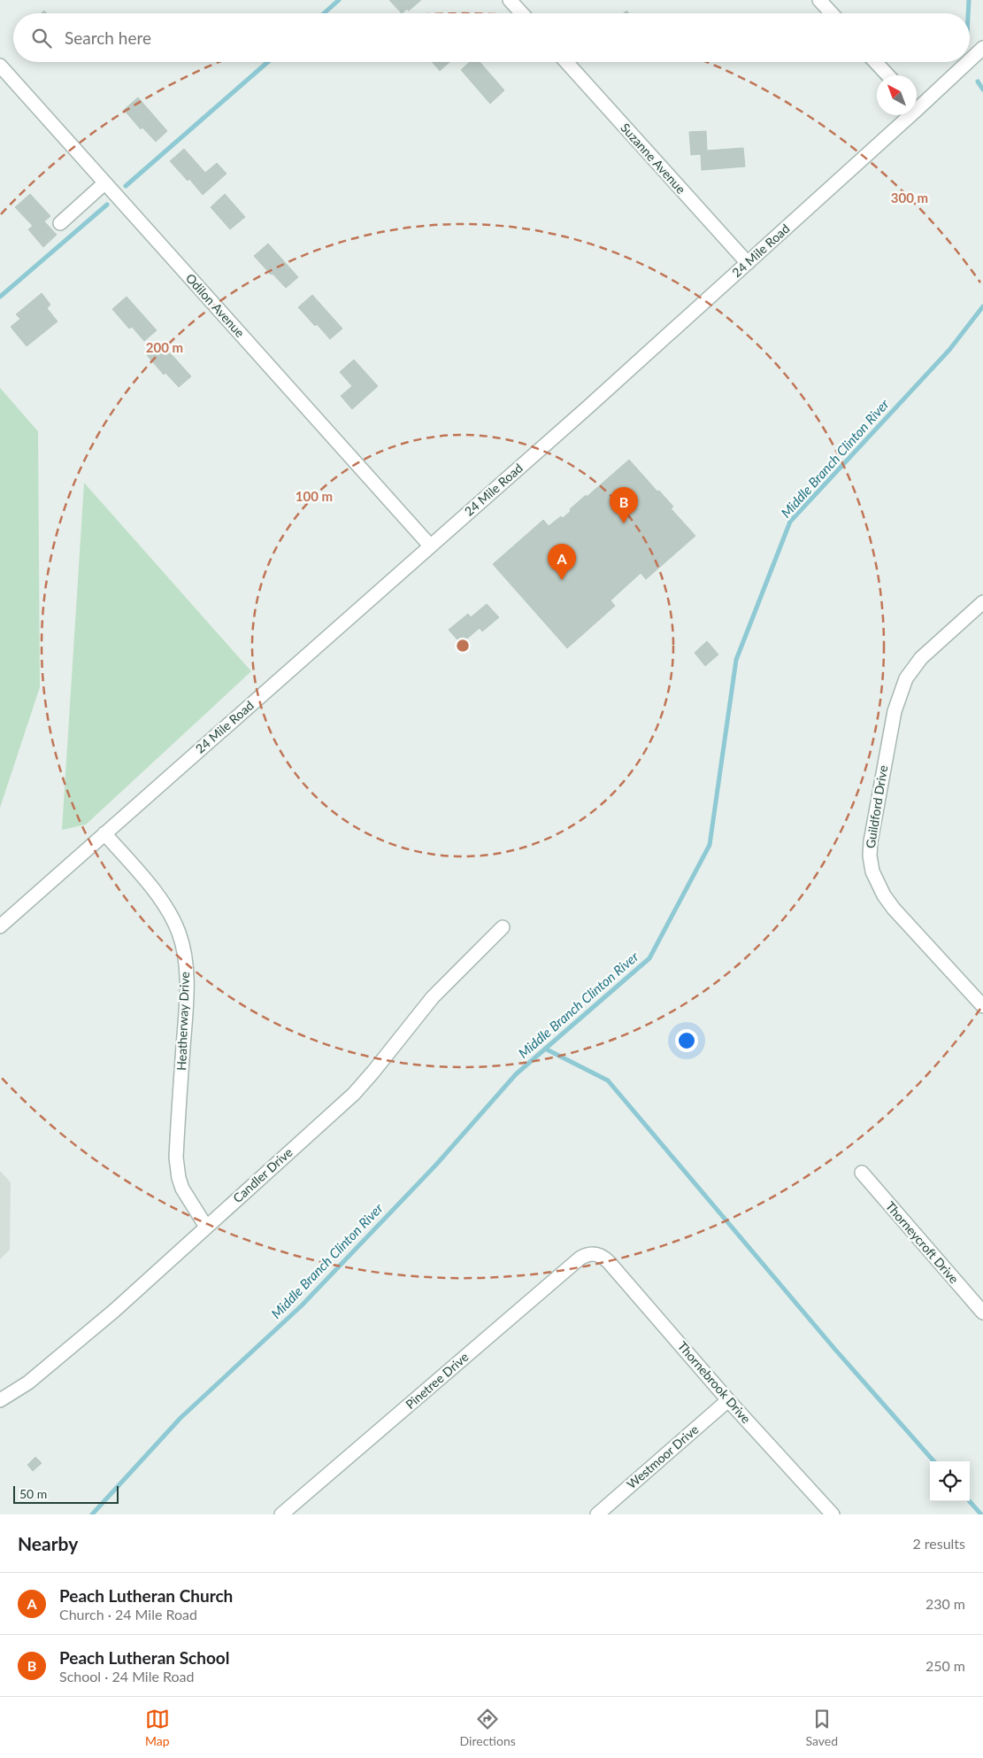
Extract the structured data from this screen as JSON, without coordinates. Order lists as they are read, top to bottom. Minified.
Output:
{"streets":{"street":["Suzanne Avenue","24 Mile Road","Odilon Avenue","Guildford Drive","Heatherway Drive","Candler Drive","Thorneycroft Drive","Pinetree Drive","Thornebrook Drive","Westmoor Drive"]},"crossings":[["Suzanne Avenue","24 Mile Road"],["24 Mile Road","Odilon Avenue"],["24 Mile Road","Heatherway Drive"],["Heatherway Drive","Candler Drive"],["Pinetree Drive","Thornebrook Drive"],["Thornebrook Drive","Westmoor Drive"]],"water":["Middle Branch Clinton River"],"scale_bar":"50 m","north":"top left","page":{"search":"Search here","pins":["B","A"],"scale":"50 m","heading":["Nearby","2 results"],"list":[{"mark":"A","name":"Peach Lutheran Church","note":"Church · 24 Mile Road","value":"230 m"},{"mark":"B","name":"Peach Lutheran School","note":"School · 24 Mile Road","value":"250 m"}],"nav":["Map","Directions","Saved"]},"rings":["300 m","200 m","100 m"]}
